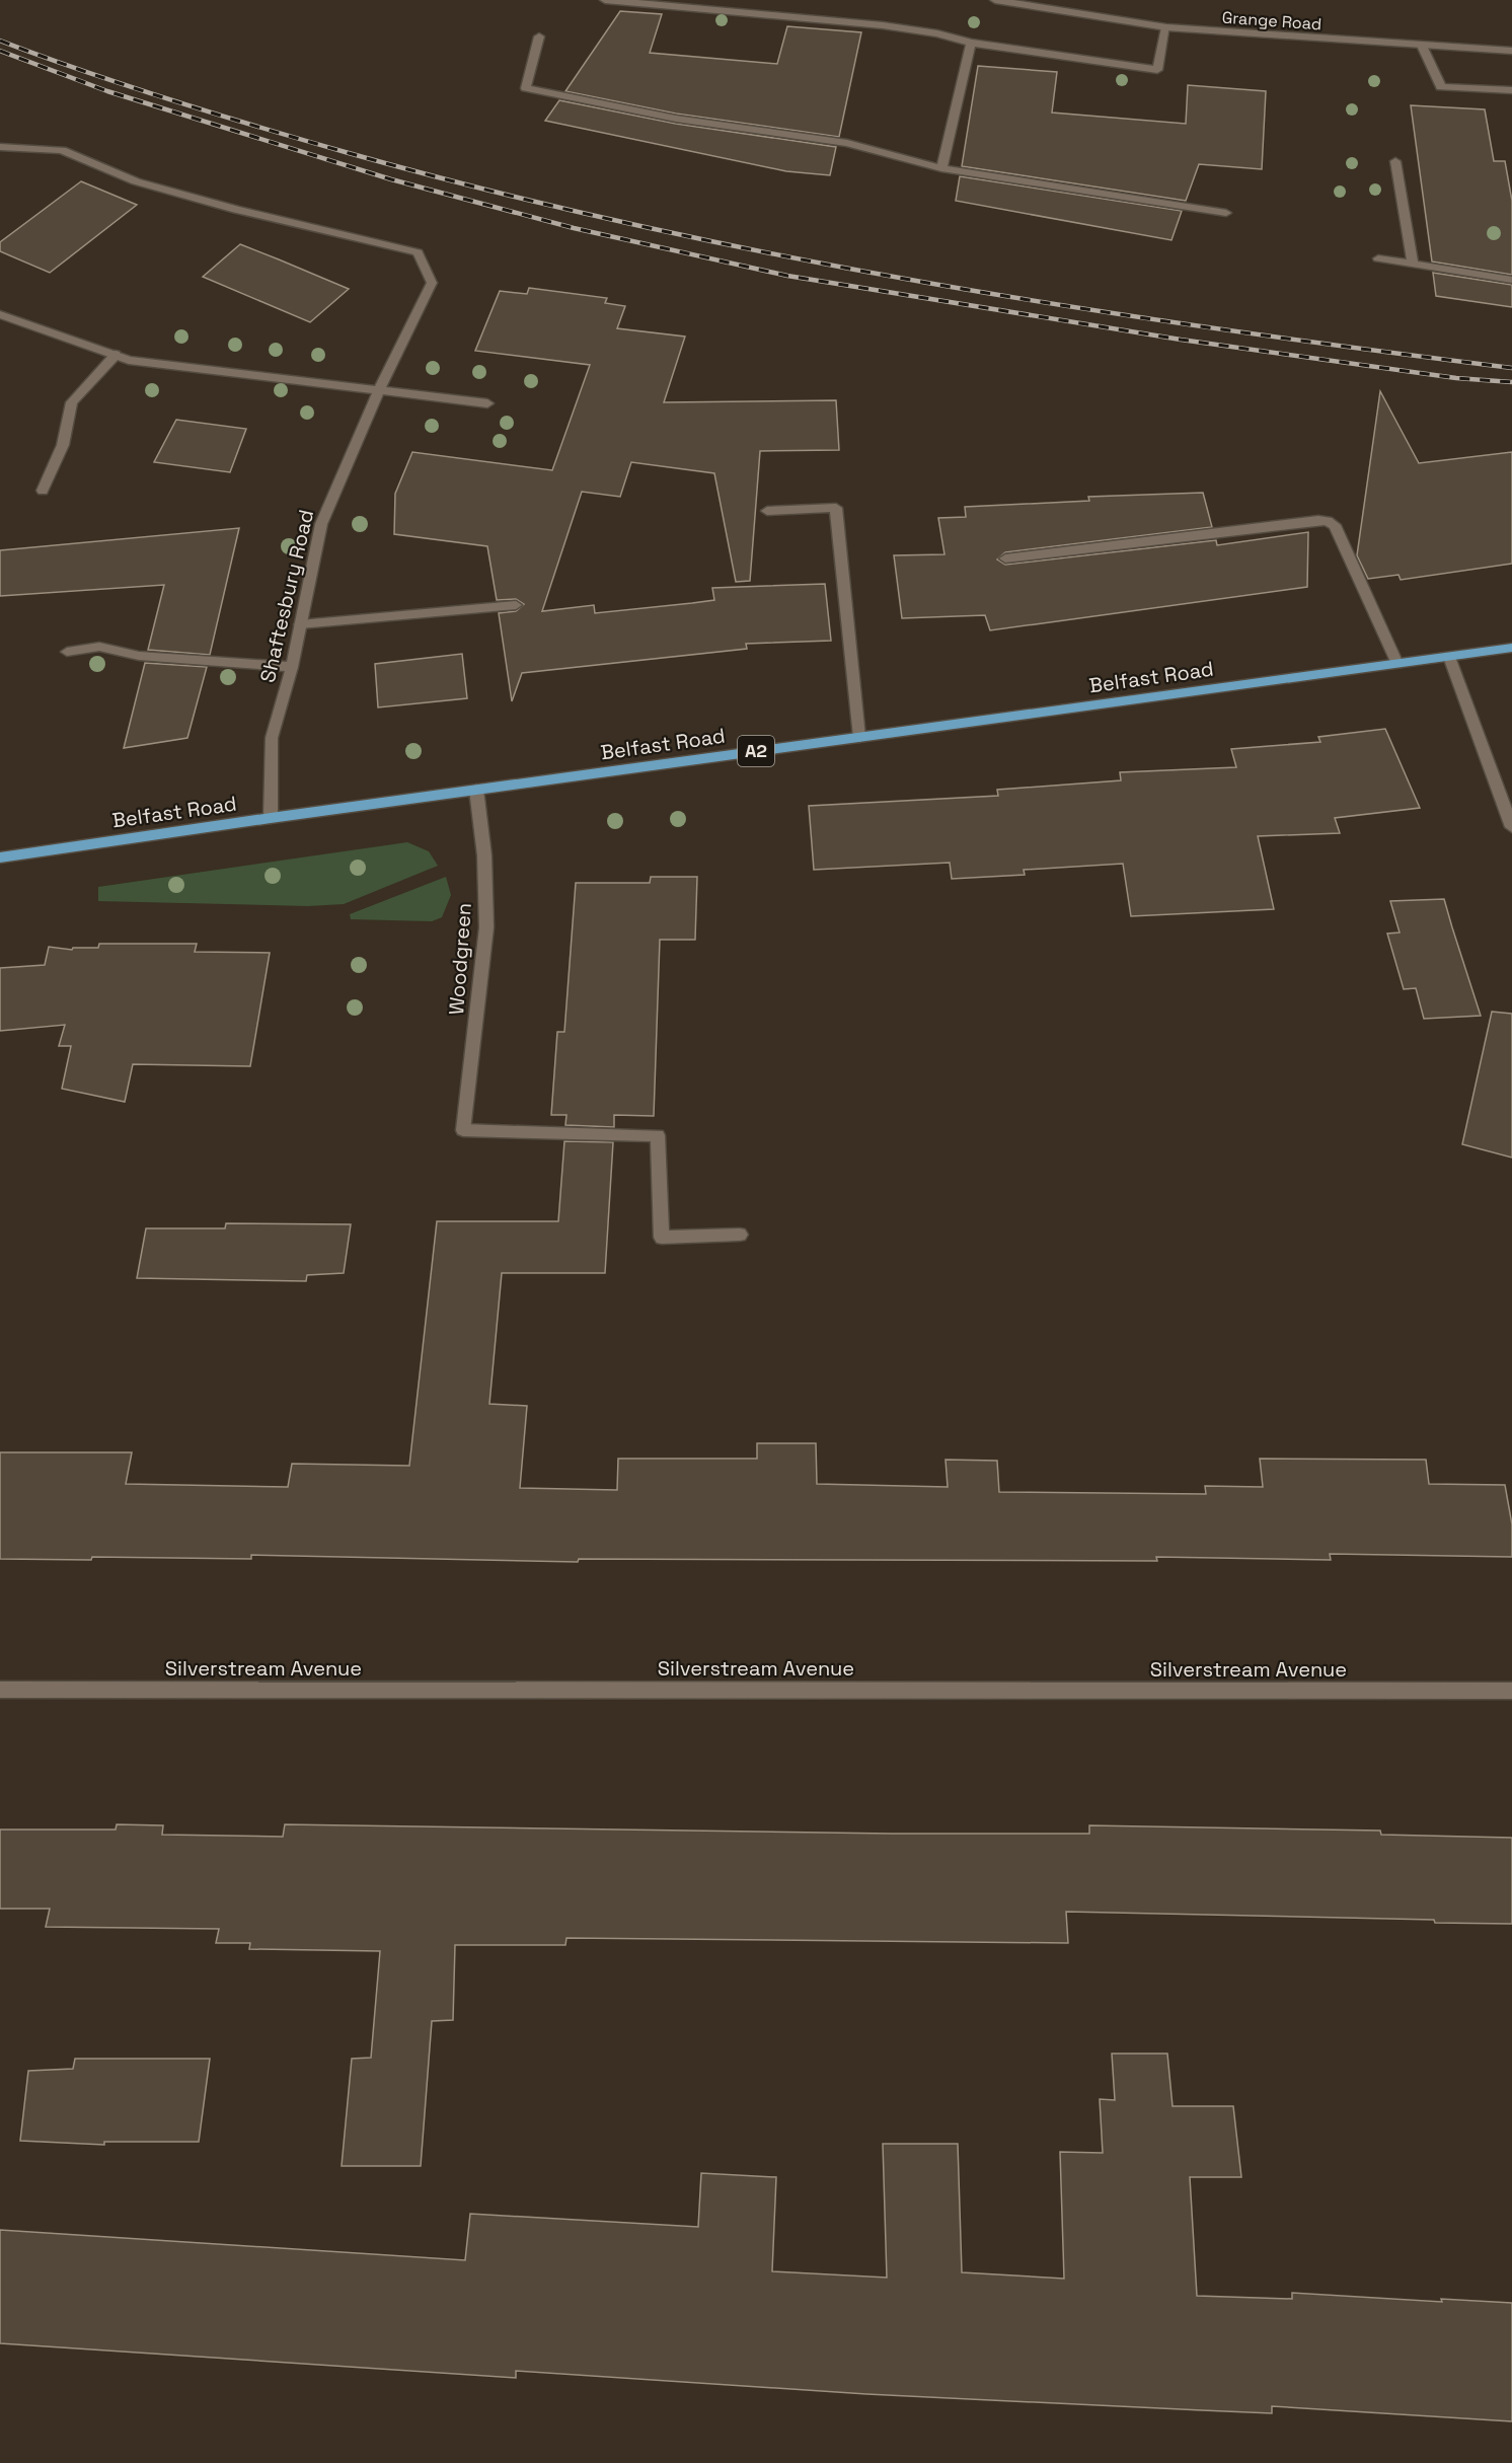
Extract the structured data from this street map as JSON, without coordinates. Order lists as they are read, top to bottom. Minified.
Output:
{"streets":{"main road":["Belfast Road","A2"],"street":["Grange Road","Shaftesbury Road","Woodgreen","Silverstream Avenue"]},"crossings":[["Shaftesbury Road","Belfast Road"],["Belfast Road","Woodgreen"]]}
